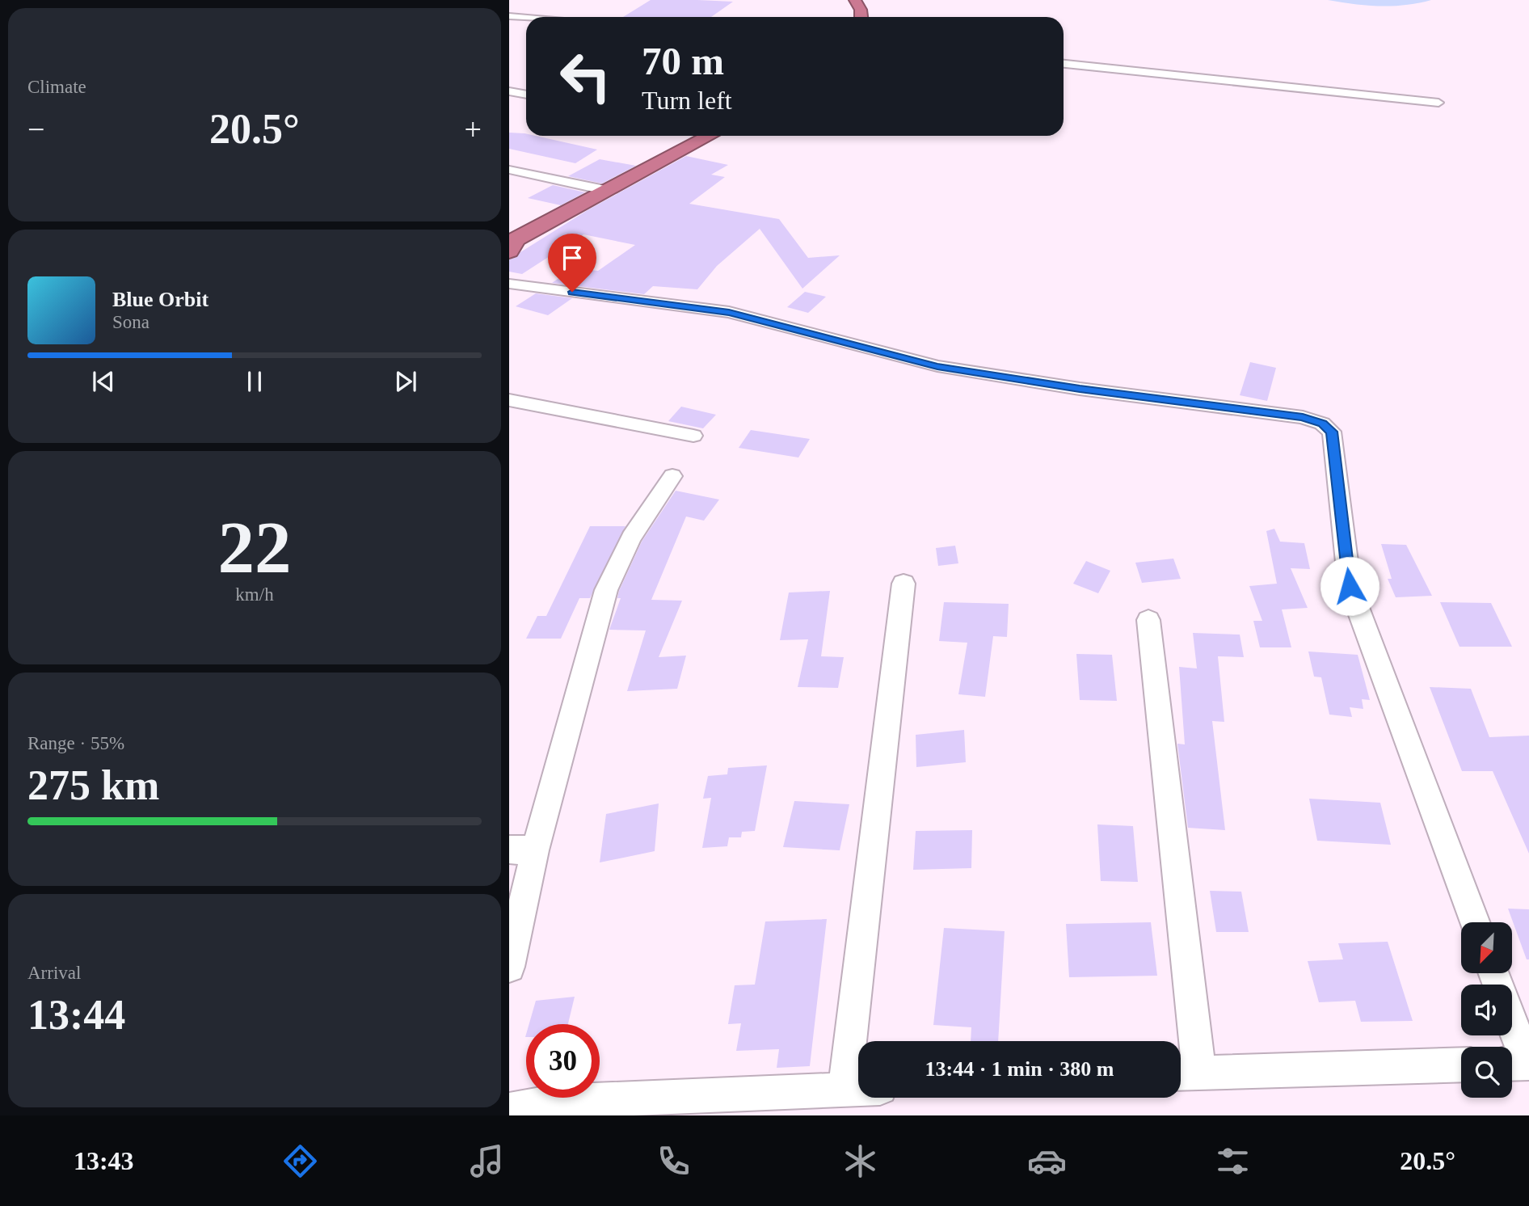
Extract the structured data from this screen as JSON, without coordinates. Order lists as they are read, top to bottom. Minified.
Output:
{"north":"bottom left","page":{"tile":["Climate",["22","km/h"],["Range · 55%","275 km"],["Arrival","13:44"]],"turn":["70 m","Turn left"],"heat":["−","20.5°","+"],"song":["Blue Orbit","Sona"],"limit":"30","trip":"13:44 · 1 min · 380 m","tabs":["13:43","20.5°"]}}
